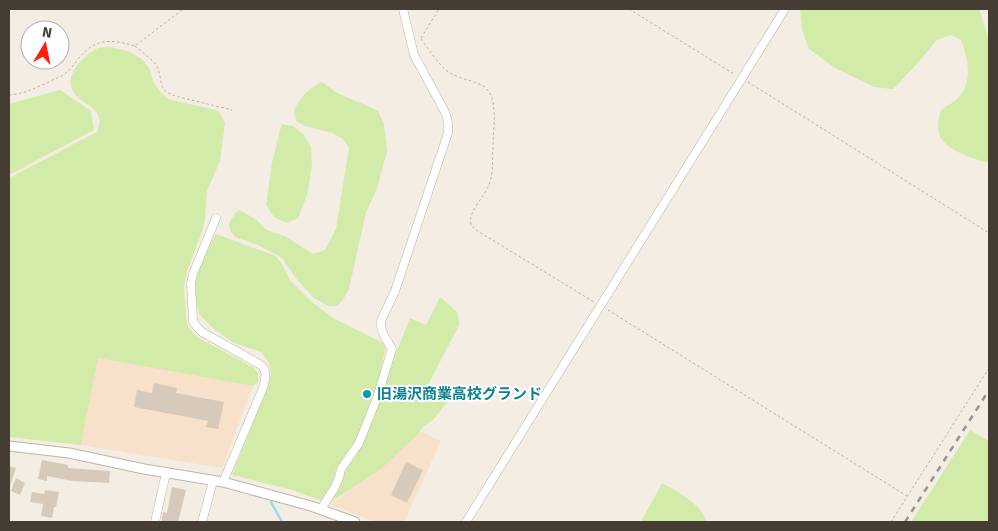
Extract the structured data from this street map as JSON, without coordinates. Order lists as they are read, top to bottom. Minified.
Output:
{"places":["旧湯沢商業高校グランド"],"north":"top"}
